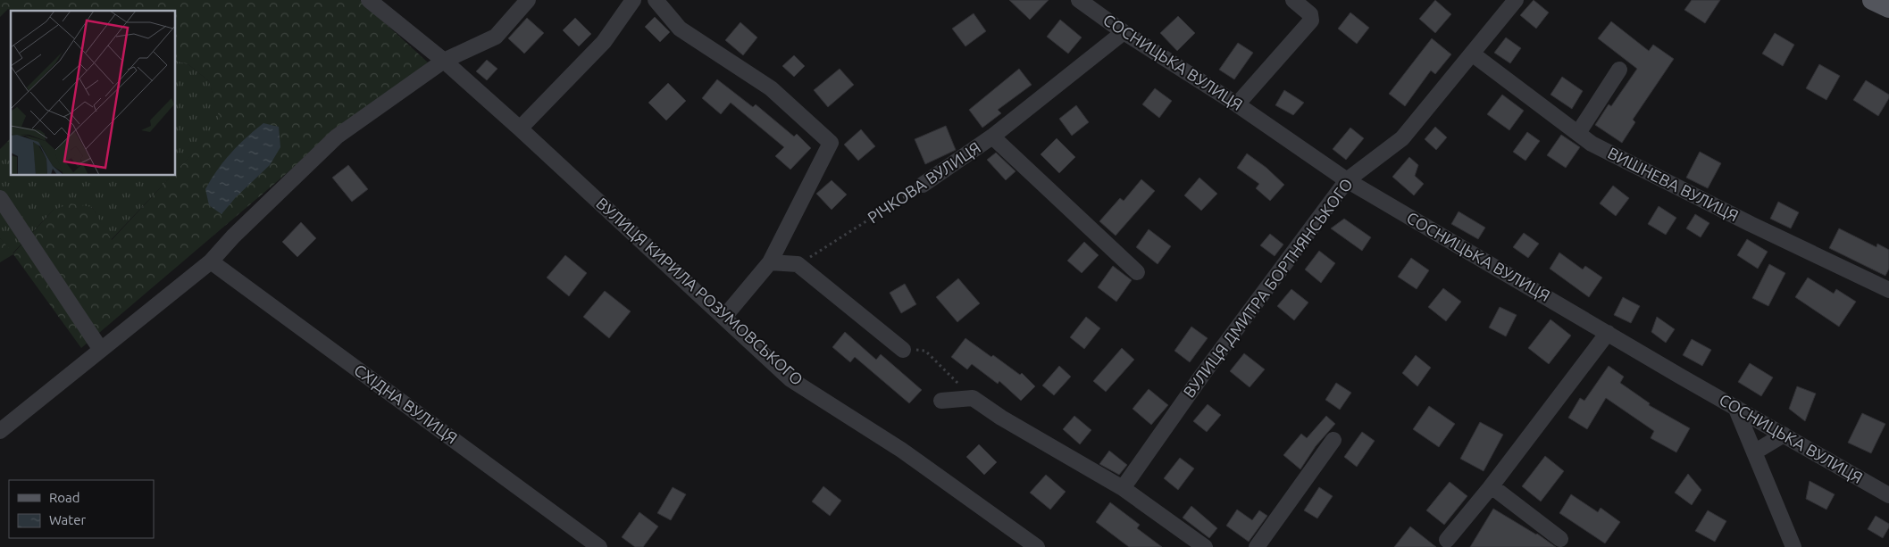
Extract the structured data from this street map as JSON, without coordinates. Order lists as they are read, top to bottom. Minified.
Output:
{"streets":{"street":["СОСНИЦЬКА ВУЛИЦЯ","РІЧКОВА ВУЛИЦЯ","ВИШНЕВА ВУЛИЦЯ","ВУЛИЦЯ ДМИТРА БОРТНЯНСЬКОГО","ВУЛИЦЯ КИРИЛА РОЗУМОВСЬКОГО","СХІДНА ВУЛИЦЯ"]},"crossings":[["СОСНИЦЬКА ВУЛИЦЯ","РІЧКОВА ВУЛИЦЯ"],["СОСНИЦЬКА ВУЛИЦЯ","ВУЛИЦЯ ДМИТРА БОРТНЯНСЬКОГО"],["ВИШНЕВА ВУЛИЦЯ","ВУЛИЦЯ ДМИТРА БОРТНЯНСЬКОГО"]],"legend":["Road","Water"]}
